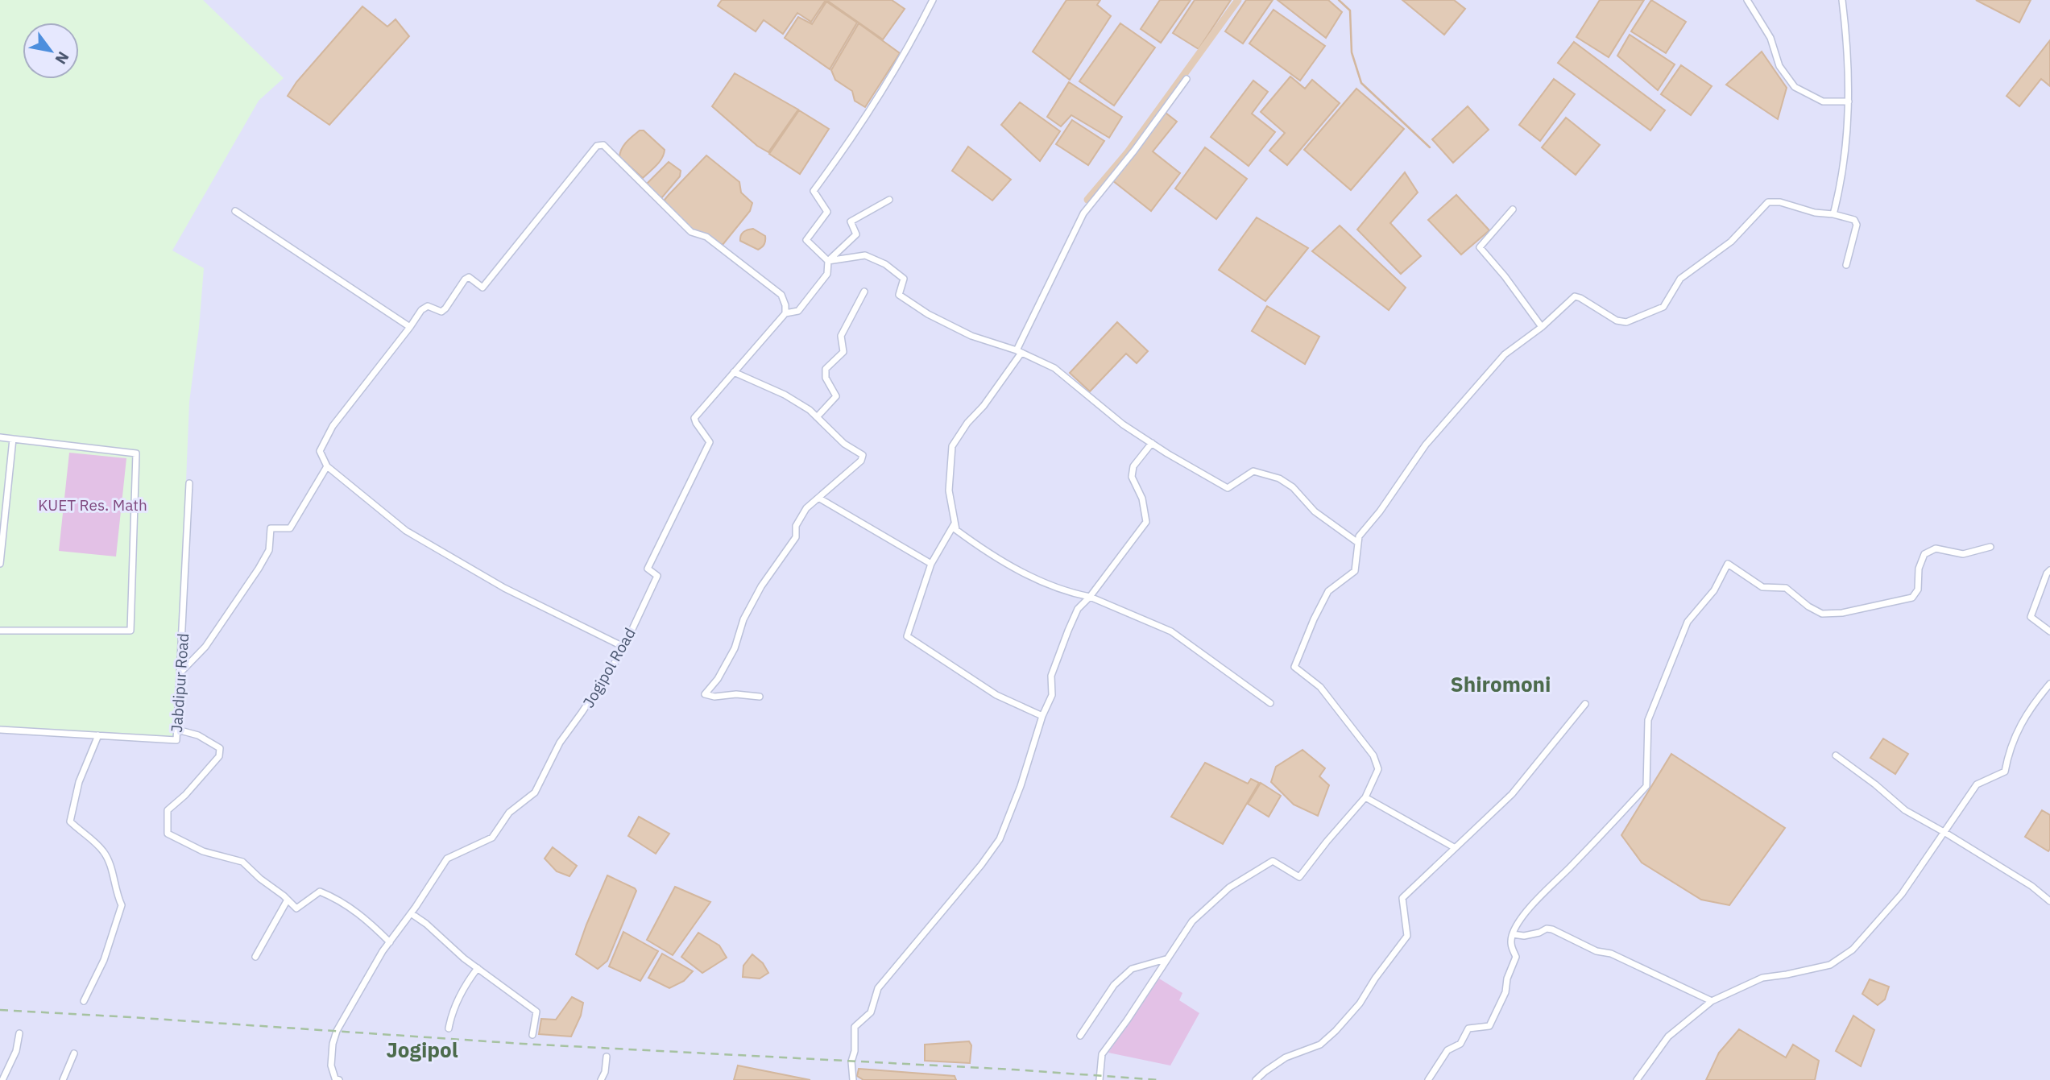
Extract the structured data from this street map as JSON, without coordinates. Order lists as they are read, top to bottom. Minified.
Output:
{"streets":{"street":["Jogipol Road","Jabdipur Road"]},"districts":["Shiromoni","Jogipol"],"parks":["KUET Res. Math"],"north":"bottom right"}
